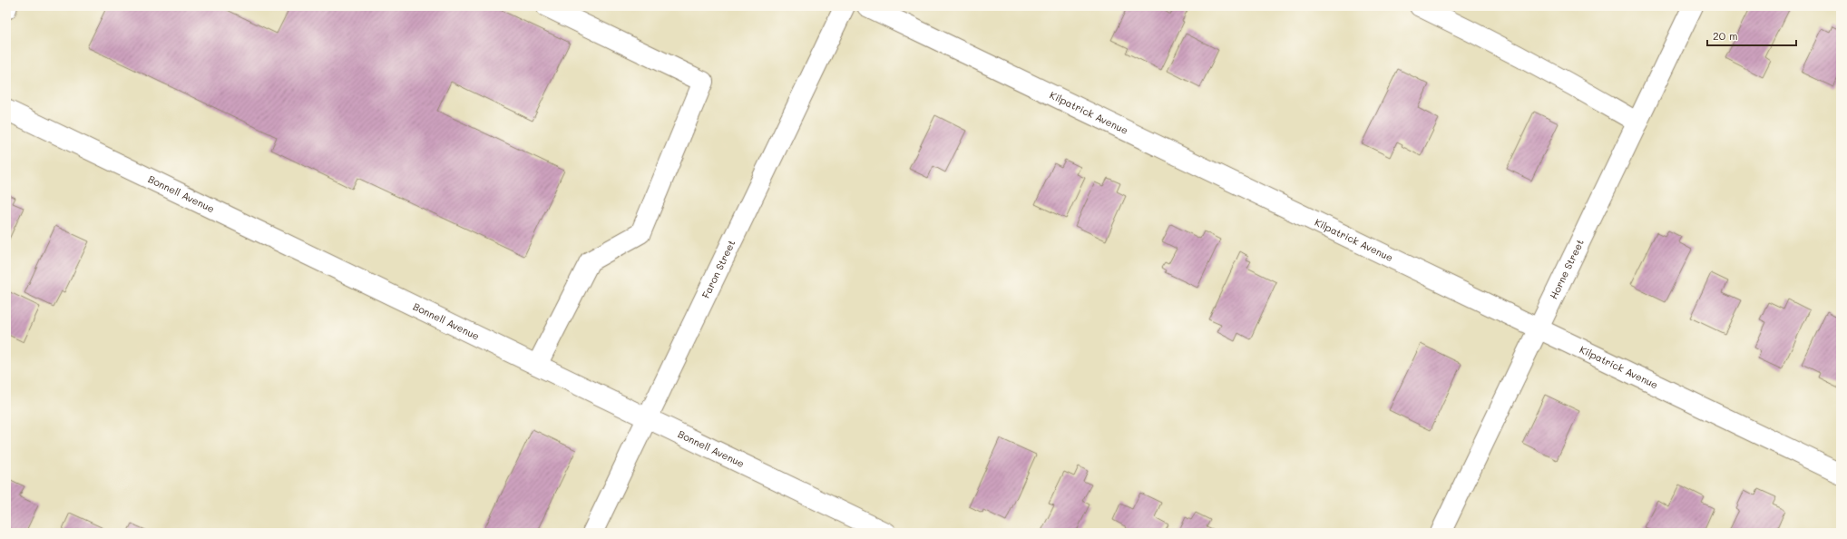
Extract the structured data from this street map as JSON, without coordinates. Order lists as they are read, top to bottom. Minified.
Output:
{"streets":{"street":["Kilpatrick Avenue","Bonnell Avenue","Faron Street","Horne Street"]},"crossings":[["Kilpatrick Avenue","Horne Street"],["Bonnell Avenue","Faron Street"]],"scale_bar":"20 m"}
